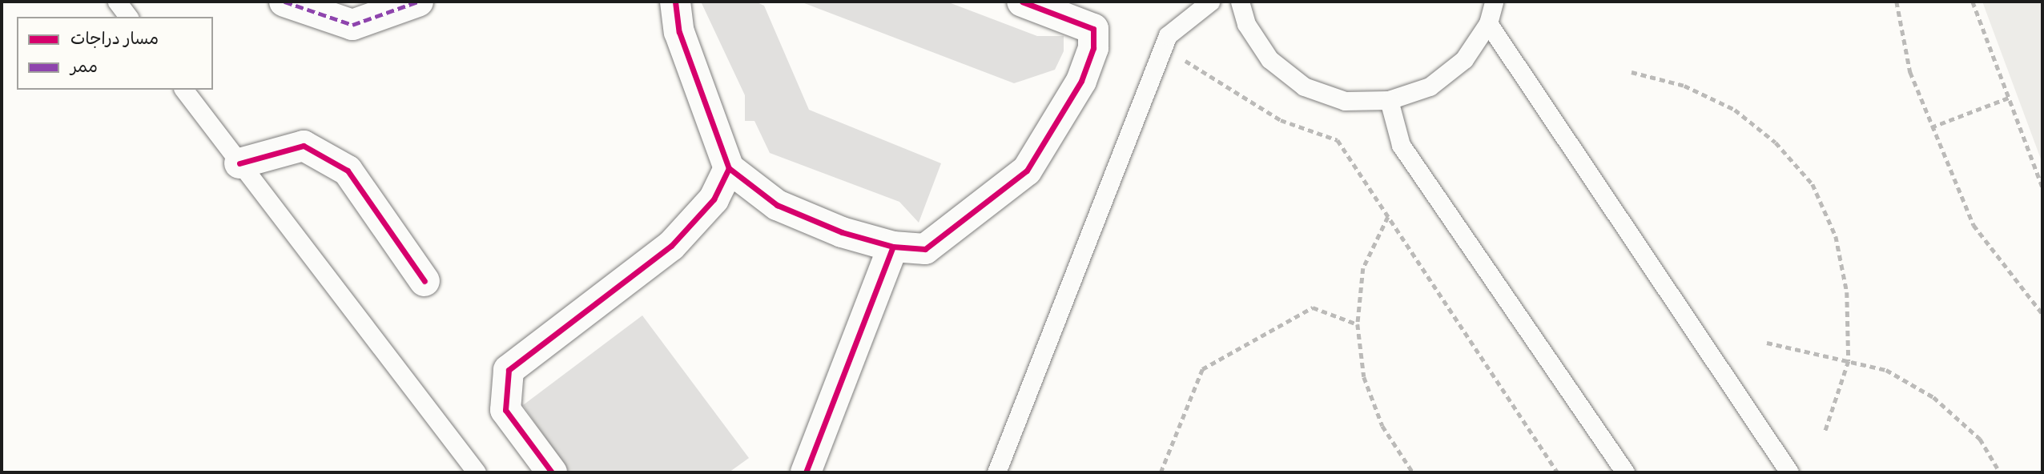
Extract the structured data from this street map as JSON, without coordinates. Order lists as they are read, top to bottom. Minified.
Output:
{"legend":["مسار دراجات","ممر"]}
